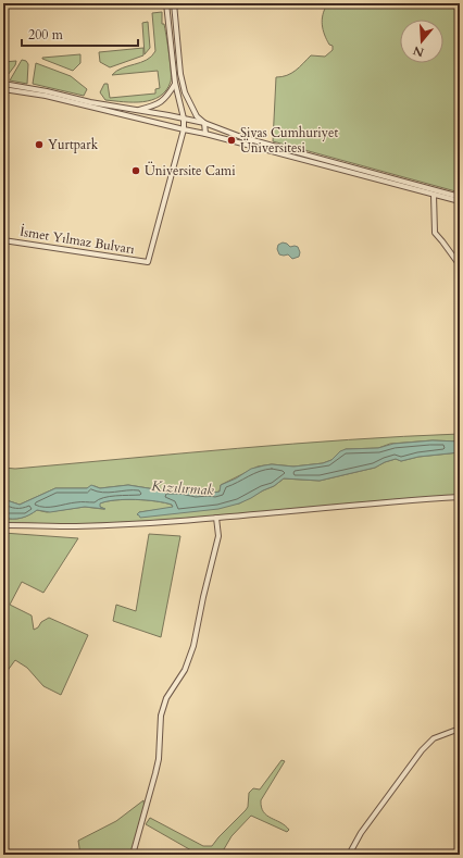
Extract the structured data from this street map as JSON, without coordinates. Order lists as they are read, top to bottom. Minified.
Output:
{"streets":{"street":["İsmet Yılmaz Bulvarı"]},"water":["Kızılırmak"],"places":["Sivas Cumhuriyet Üniversitesi","Yurtpark","Üniversite Cami"],"scale_bar":"200 m","north":"bottom"}
